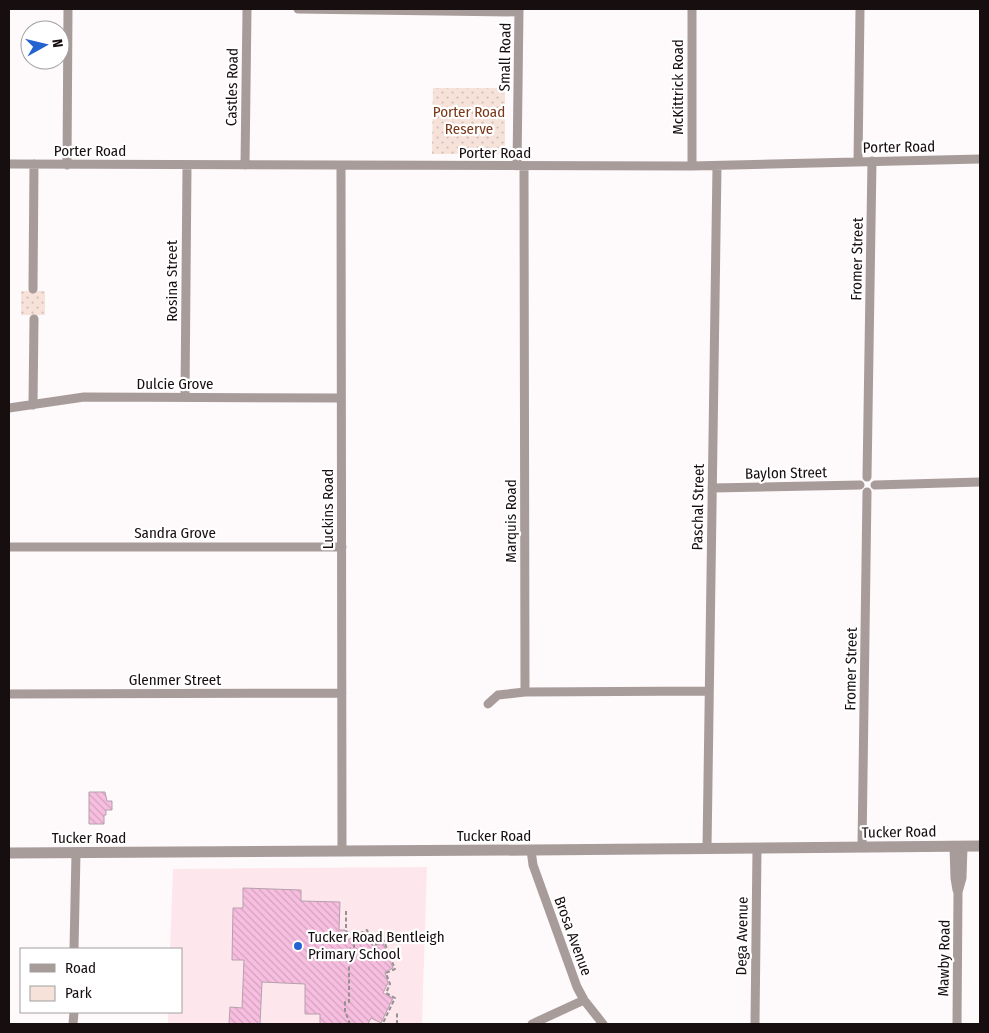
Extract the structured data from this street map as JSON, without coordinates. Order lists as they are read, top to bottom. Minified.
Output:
{"streets":{"street":["Small Road","Castles Road","McKittrick Road","Porter Road","Fromer Street","Rosina Street","Dulcie Grove","Baylon Street","Paschal Street","Luckins Road","Marquis Road","Sandra Grove","Glenmer Street","Tucker Road","Brosa Avenue","Dega Avenue","Mawby Road"]},"crossings":[["Small Road","Porter Road"],["Small Road","Marquis Road"],["Castles Road","Porter Road"],["McKittrick Road","Porter Road"],["Porter Road","Fromer Street"],["Porter Road","Rosina Street"],["Porter Road","Paschal Street"],["Porter Road","Luckins Road"],["Porter Road","Marquis Road"],["Fromer Street","Baylon Street"],["Fromer Street","Tucker Road"],["Rosina Street","Dulcie Grove"],["Dulcie Grove","Luckins Road"],["Baylon Street","Paschal Street"],["Paschal Street","Tucker Road"],["Luckins Road","Sandra Grove"],["Luckins Road","Glenmer Street"],["Luckins Road","Tucker Road"],["Tucker Road","Brosa Avenue"],["Tucker Road","Dega Avenue"],["Tucker Road","Mawby Road"]],"parks":["Porter Road Reserve"],"places":["Tucker Road Bentleigh Primary School"],"legend":["Road","Park"],"north":"right"}
